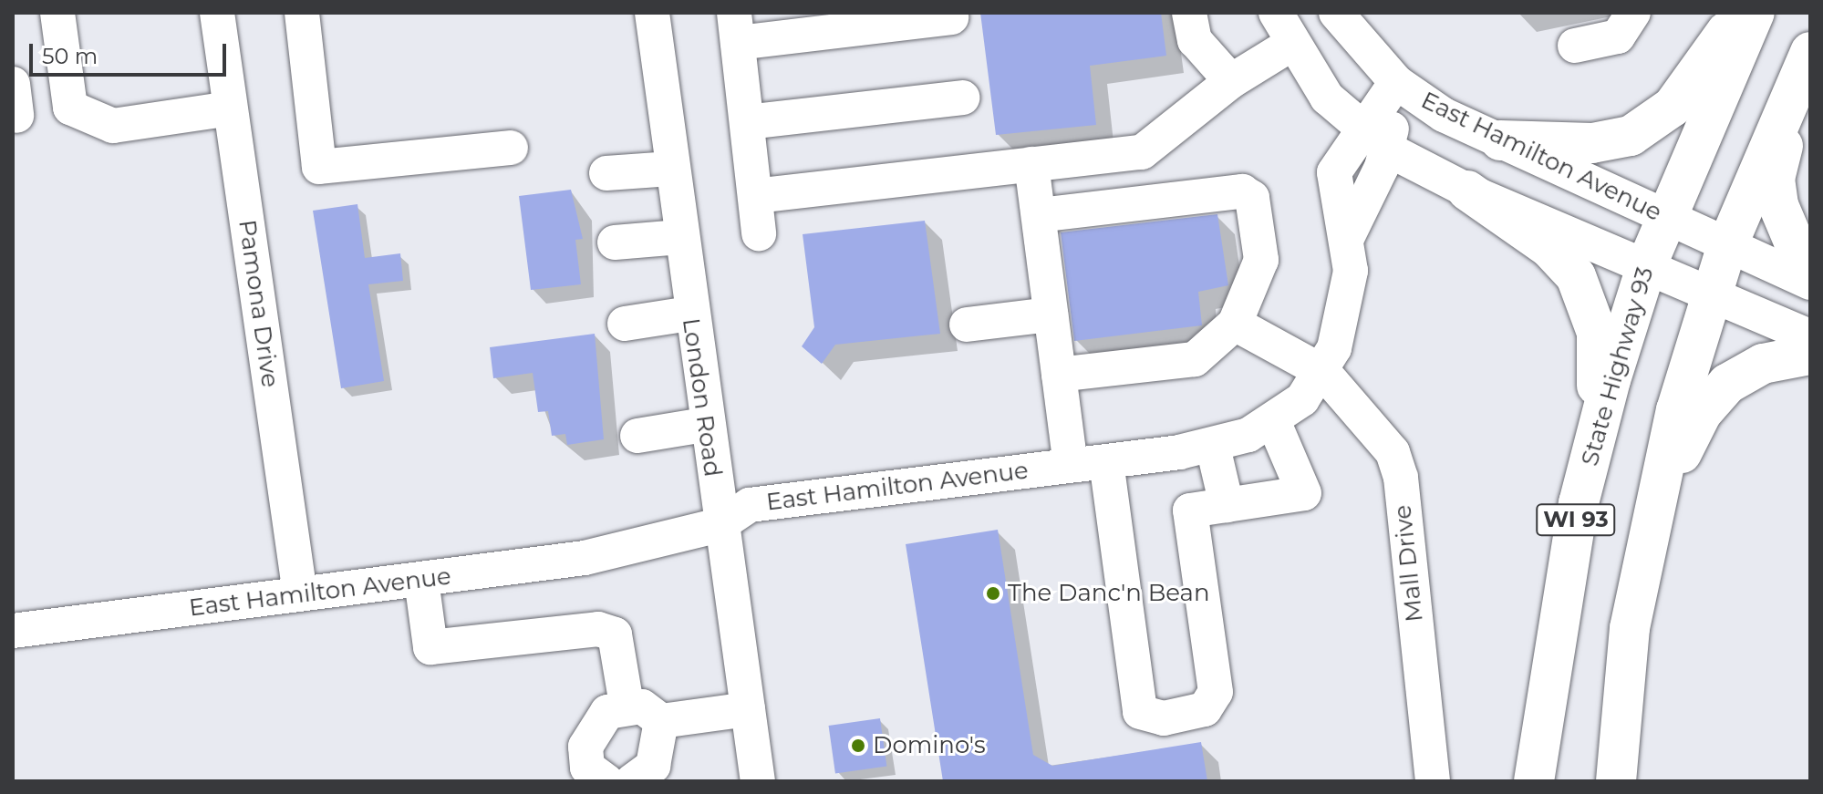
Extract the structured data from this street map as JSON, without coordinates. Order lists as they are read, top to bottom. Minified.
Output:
{"streets":{"main road":["State Highway 93","WI 93"],"street":["East Hamilton Avenue","Pamona Drive","London Road","Mall Drive"]},"crossings":[["East Hamilton Avenue","Pamona Drive"],["East Hamilton Avenue","State Highway 93"],["East Hamilton Avenue","London Road"],["East Hamilton Avenue","WI 93"],["East Hamilton Avenue","Mall Drive"]],"places":["The Danc'n Bean","Domino's"],"scale_bar":"50 m"}
